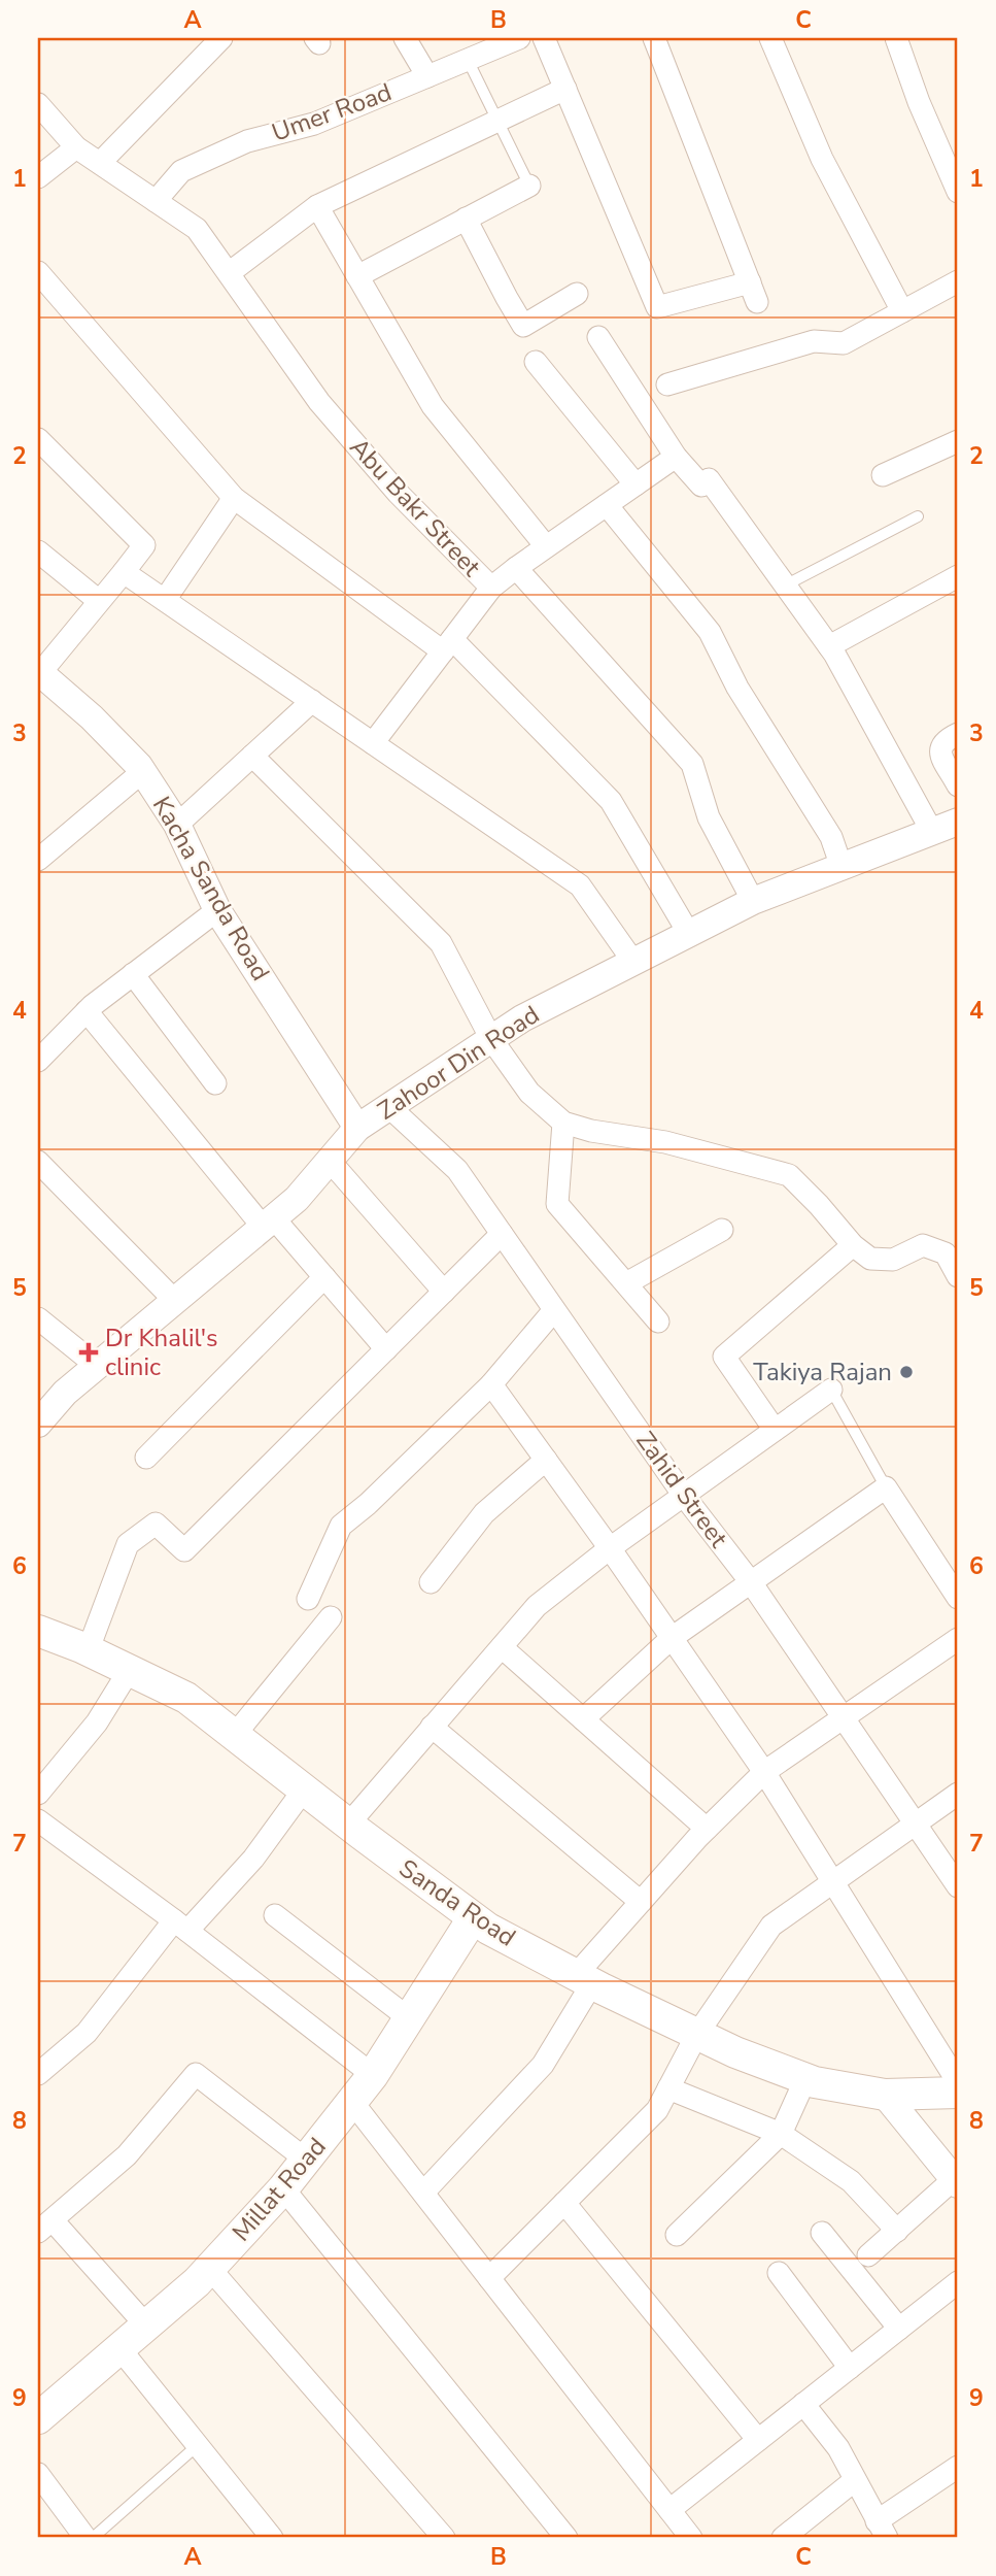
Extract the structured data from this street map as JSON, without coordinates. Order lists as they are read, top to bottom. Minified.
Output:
{"streets":{"main road":["Sanda Road","Millat Road"],"street":["Umer Road","Abu Bakr Street","Kacha Sanda Road","Zahoor Din Road","Zahid Street"]},"crossings":[["Umer Road","Abu Bakr Street"],["Abu Bakr Street","Zahoor Din Road"],["Kacha Sanda Road","Zahoor Din Road"],["Zahoor Din Road","Zahid Street"],["Sanda Road","Millat Road"]],"places":{"health":["Dr Khalil's clinic"],"other":["Takiya Rajan"]},"grid":{"columns":["A","B","C"],"rows":["1","2","3","4","5","6","7","8","9"]}}
